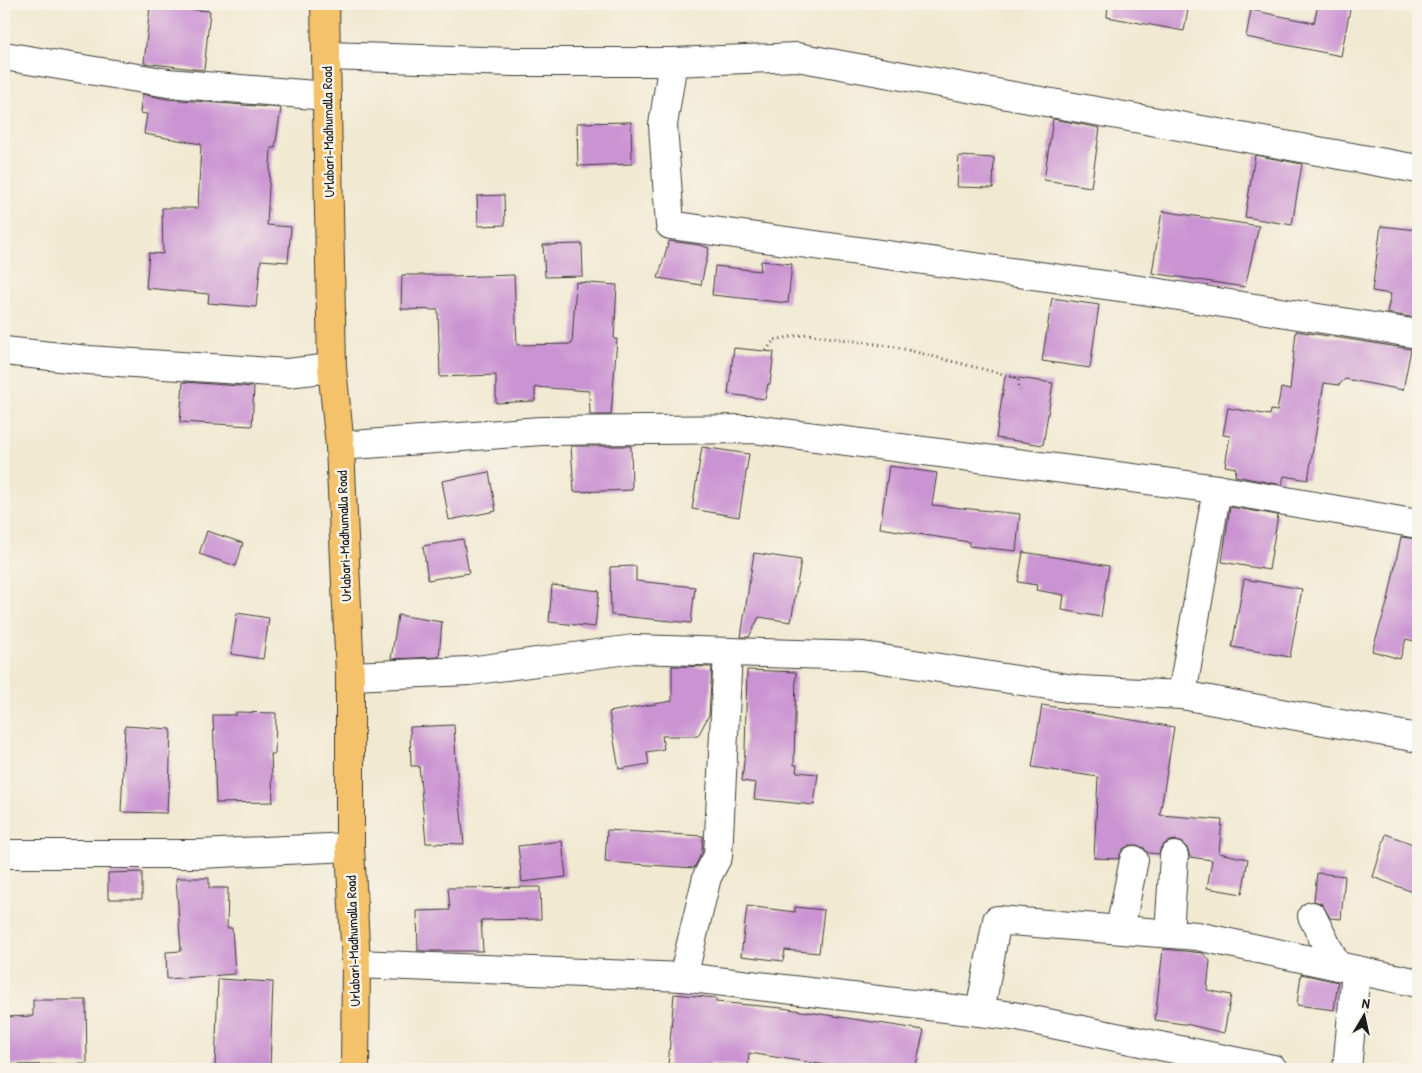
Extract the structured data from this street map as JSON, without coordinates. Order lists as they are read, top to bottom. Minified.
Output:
{"streets":{"main road":["Urlabari-Madhumalla Road"]},"north":"top"}
